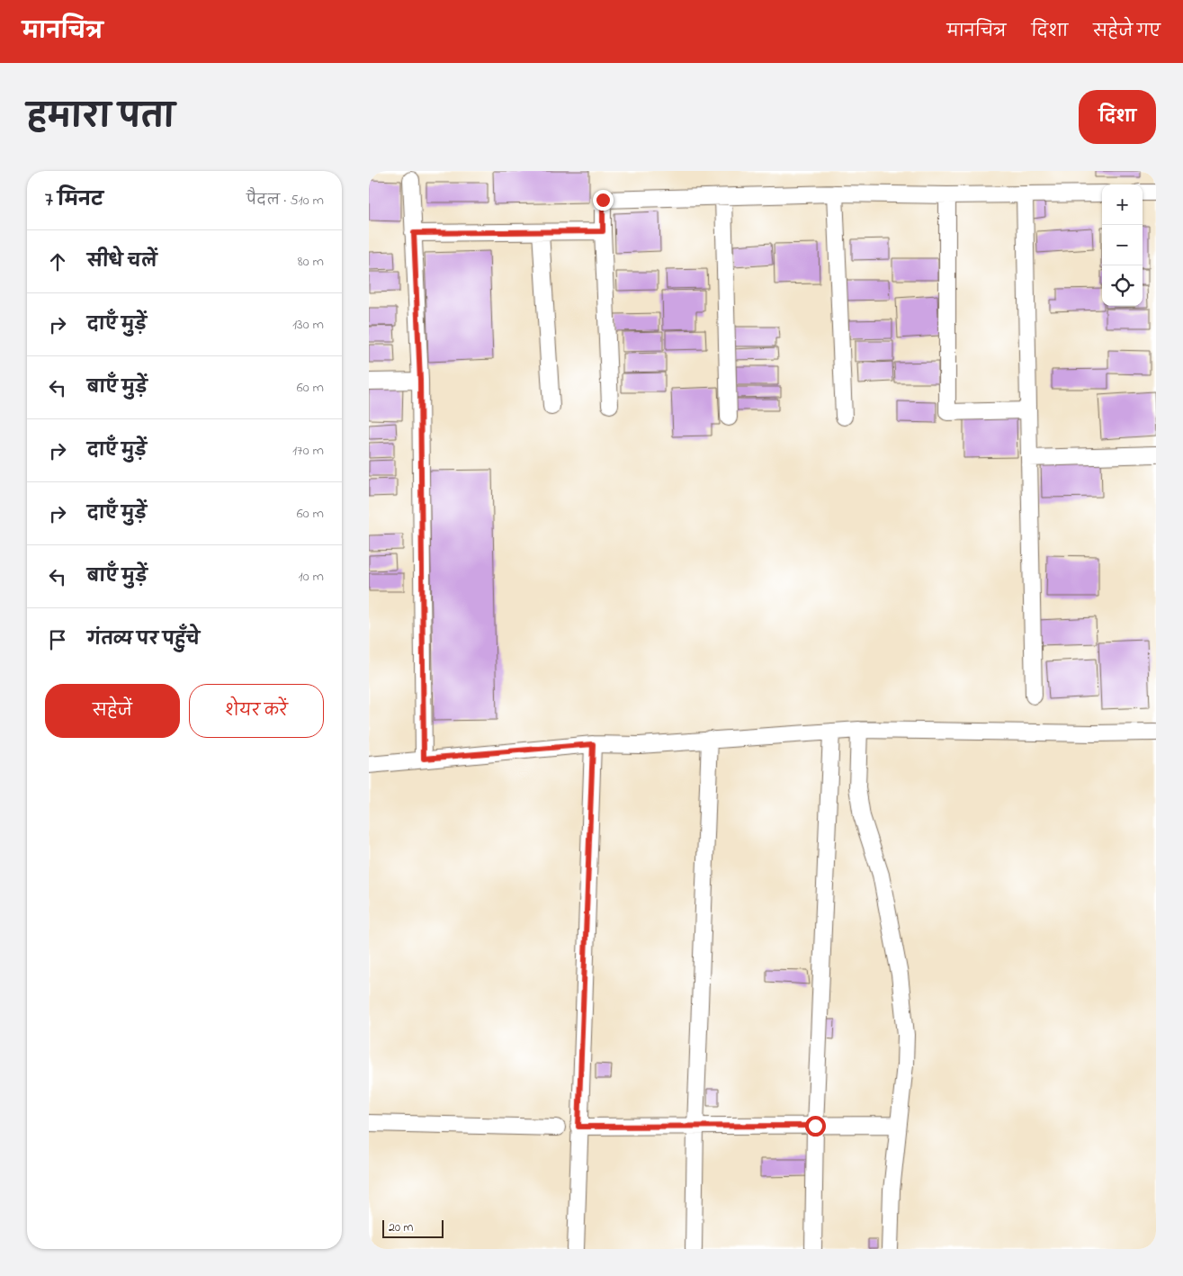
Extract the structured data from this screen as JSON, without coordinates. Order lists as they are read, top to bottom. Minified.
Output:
{"scale_bar":"20 m","page":{"header":"मानचित्र","nav":["मानचित्र","दिशा","सहेजे गए"],"title":"हमारा पता","buttons":["दिशा",["सहेजें","शेयर करें"]],"heading":["7 मिनट","पैदल · 510 m"],"map_buttons":["+","−"],"list":[["सीधे चलें","80 m"],["दाएँ मुड़ें","130 m"],["बाएँ मुड़ें","60 m"],["दाएँ मुड़ें","170 m"],["दाएँ मुड़ें","60 m"],["बाएँ मुड़ें","10 m"],"गंतव्य पर पहुँचे"],"scale":"20 m"}}
